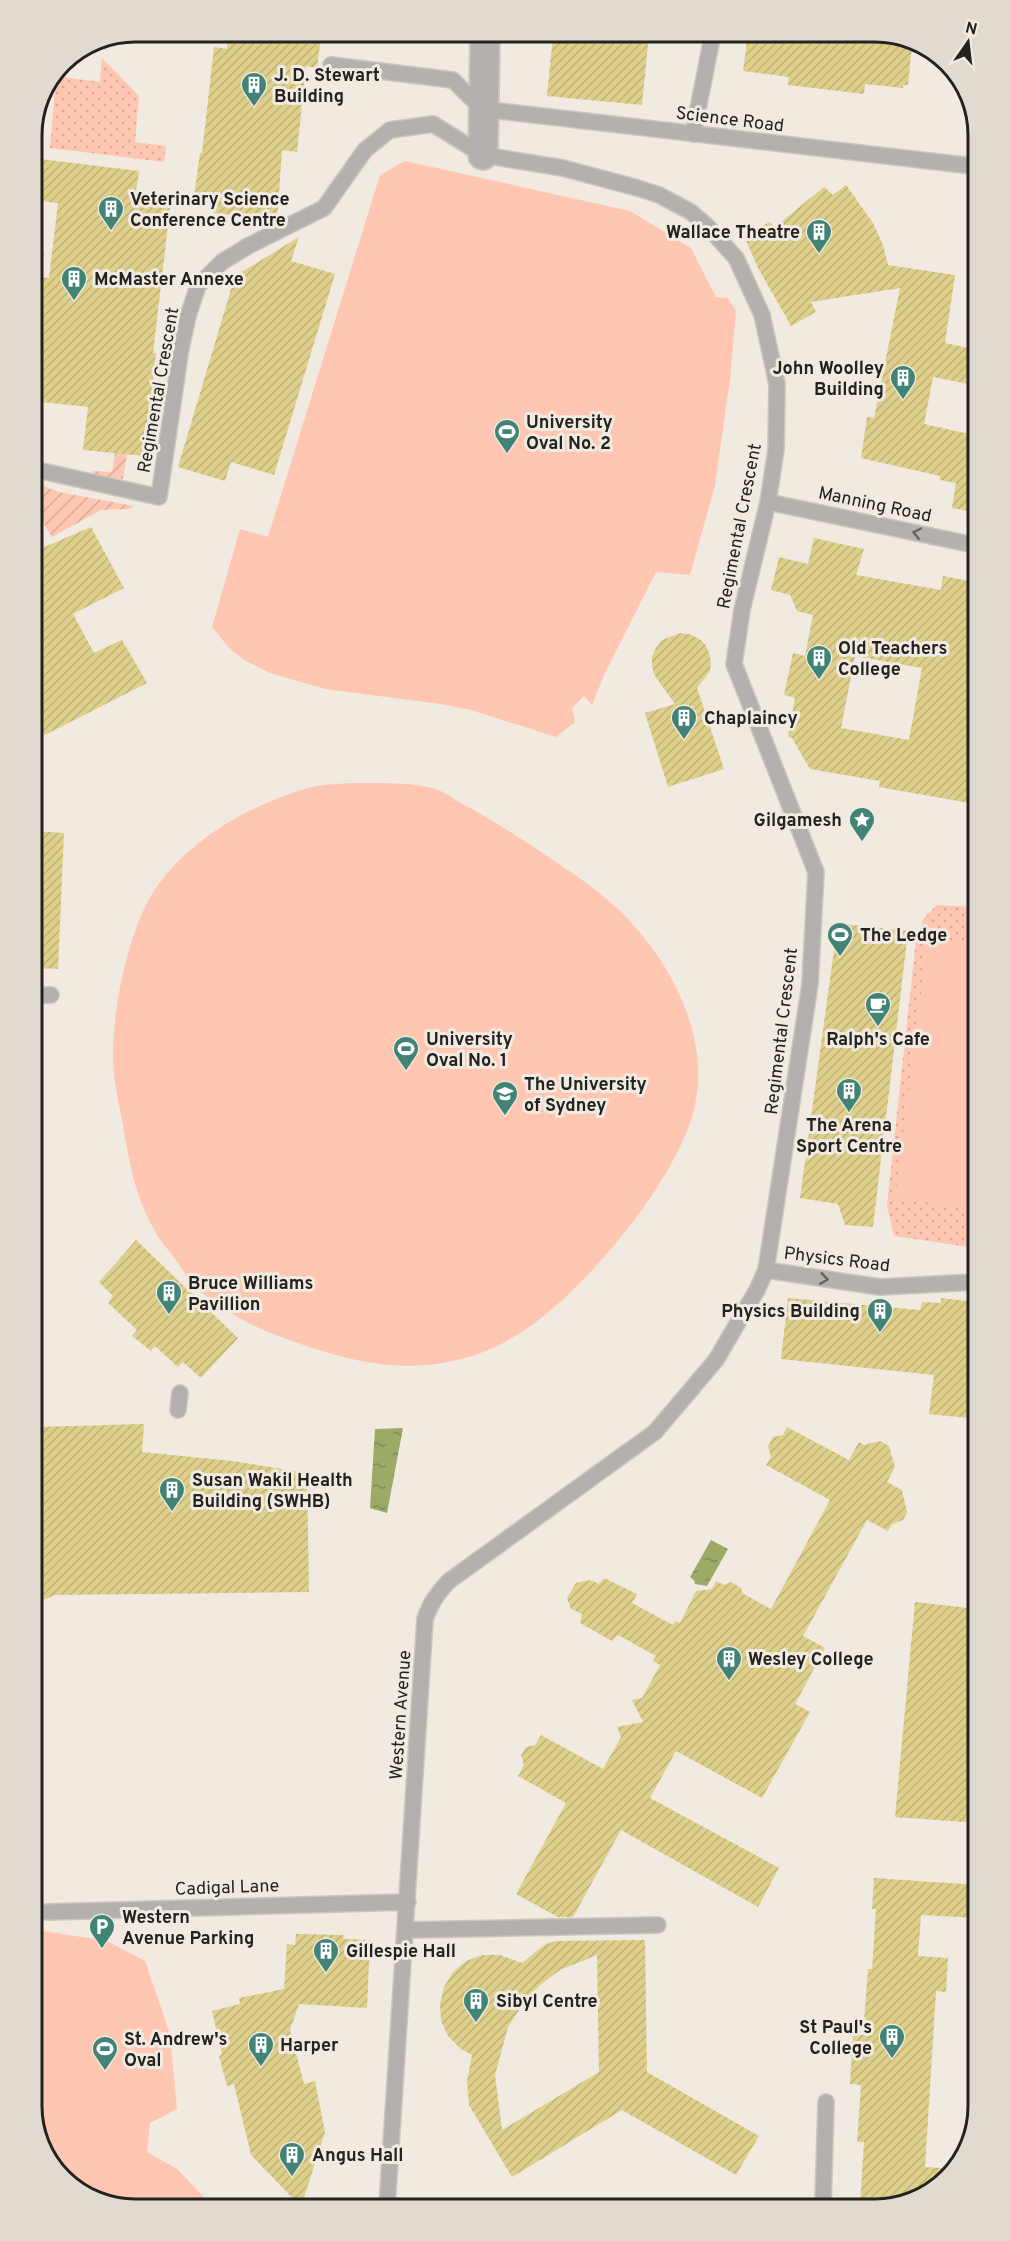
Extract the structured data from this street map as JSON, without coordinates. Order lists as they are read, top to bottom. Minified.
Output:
{"streets":{"lane":["Science Road","Regimental Crescent","Manning Road","Physics Road","Western Avenue","Cadigal Lane"]},"crossings":[["Regimental Crescent","Manning Road"],["Regimental Crescent","Physics Road"],["Regimental Crescent","Western Avenue"],["Western Avenue","Cadigal Lane"]],"one_way":["Manning Road","Physics Road"],"places":{"building":["J. D. Stewart Building","Veterinary Science Conference Centre","Wallace Theatre","McMaster Annexe","John Woolley Building","Old Teachers College","Chaplaincy","The Arena Sport Centre","Bruce Williams Pavillion","Physics Building","Susan Wakil Health Building (SWHB)","Wesley College","Gillespie Hall","Sibyl Centre","St Paul's College","Harper","Angus Hall"],"sports":["University Oval No. 2","The Ledge","University Oval No. 1","St. Andrew's Oval"],"place":["Gilgamesh"],"cafe":["Ralph's Cafe"],"school or university":["The University of Sydney"],"parking":["Western Avenue Parking"]},"north":"top"}
